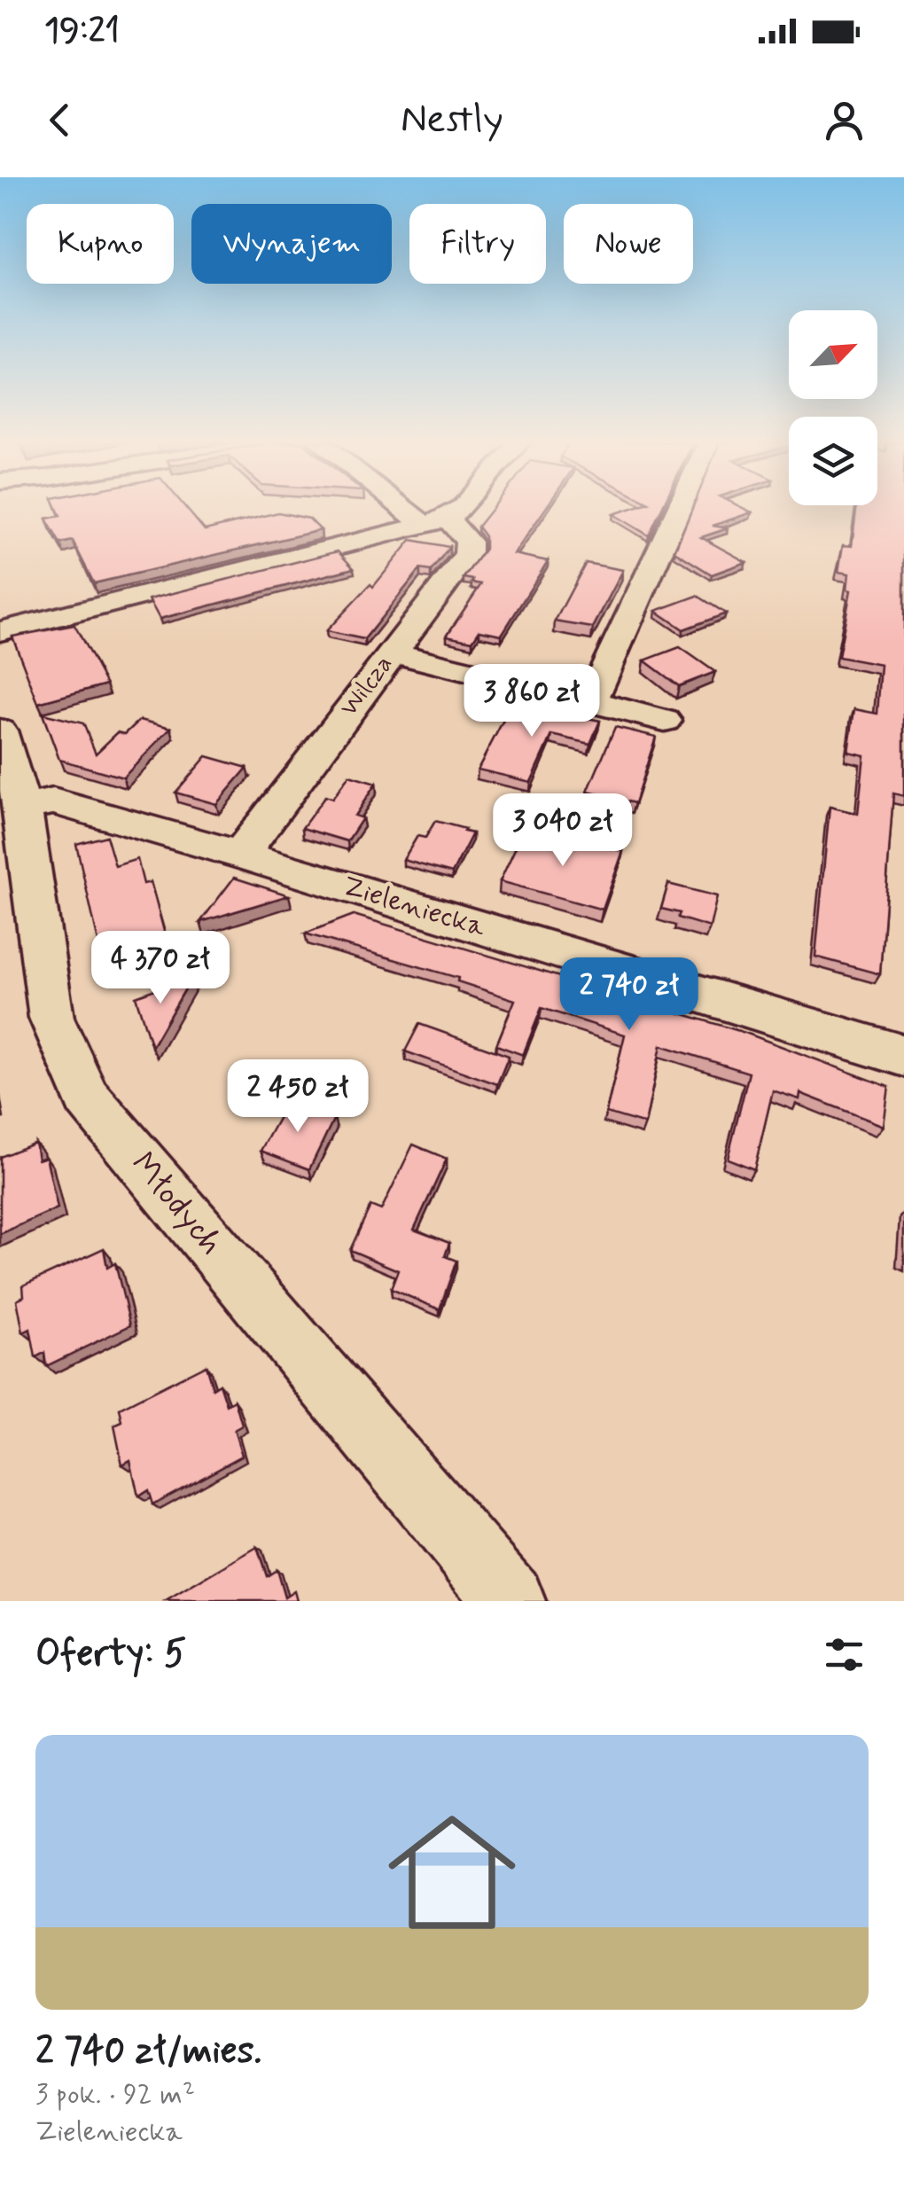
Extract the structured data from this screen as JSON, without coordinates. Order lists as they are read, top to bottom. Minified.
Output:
{"streets":{"street":["Wilcza","Zieleniecka","Młodych"]},"crossings":[["Wilcza","Zieleniecka"],["Zieleniecka","Młodych"]],"north":"top right","page":{"status":"19:21","header":"Nestly","chip":["Kupno","Wynajem","Filtry","Nowe"],"price":["3 860 zł","3 040 zł","4 370 zł","2 740 zł","2 450 zł"],"heading":"Oferty: 5","list":[{"name":"2 740 zł/mies.","note":"3 pok. · 92 m² · Zieleniecka"}]}}
